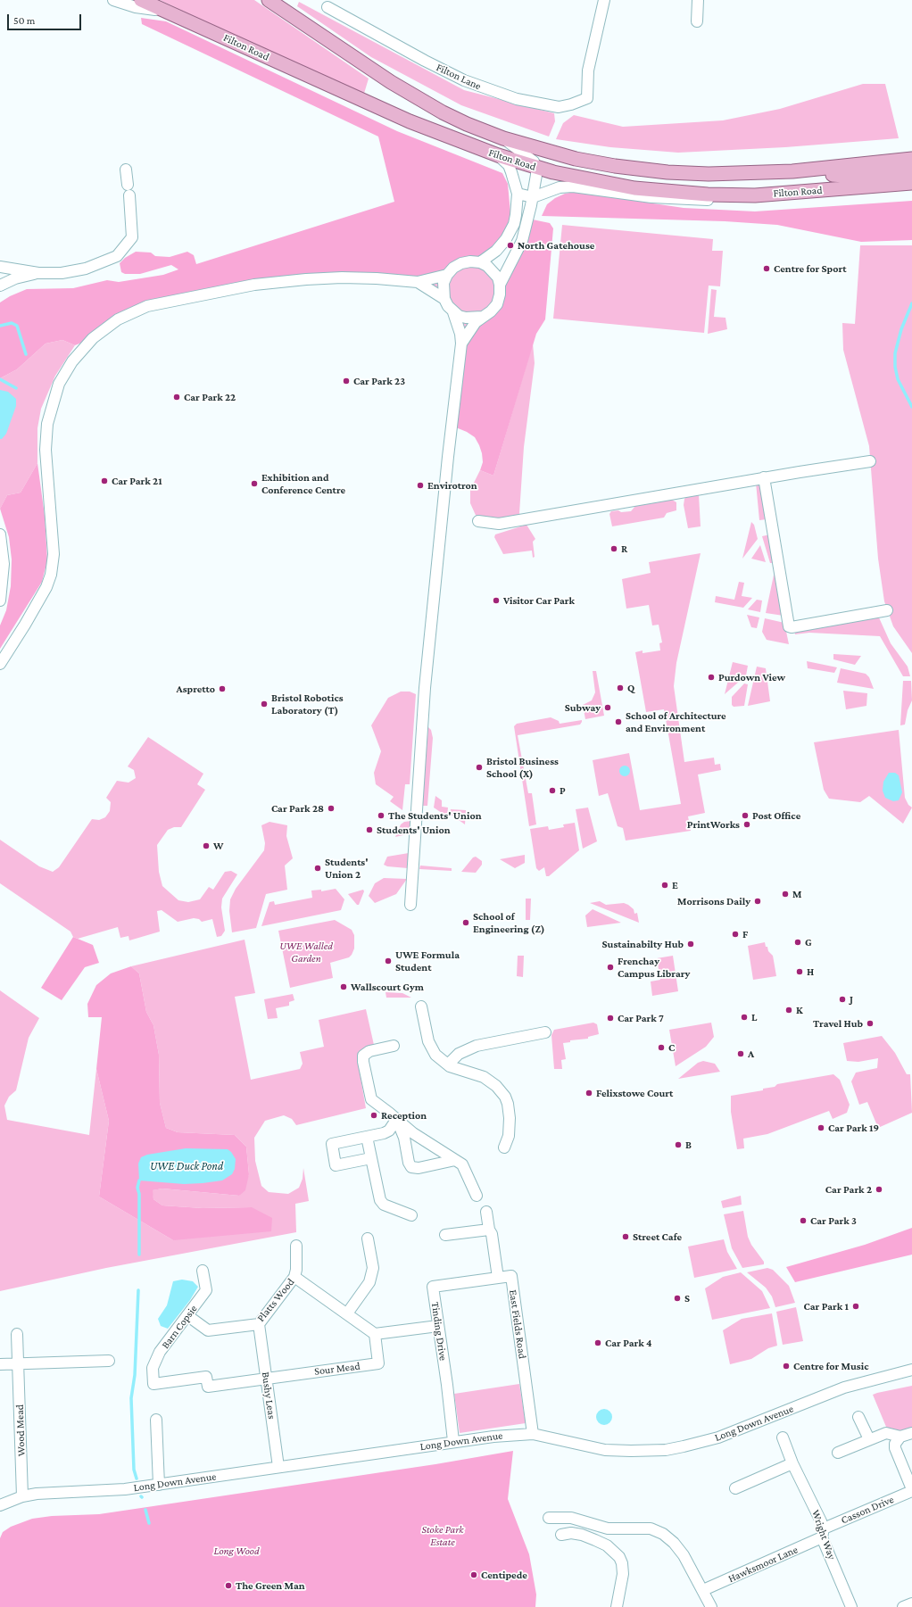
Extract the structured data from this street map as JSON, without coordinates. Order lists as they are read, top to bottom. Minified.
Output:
{"streets":{"main road":["Filton Road"],"street":["Filton Lane","Platts Wood","East Fields Road","Barn Copsie","Tinding Drive","Sour Mead","Bushy Leas","Long Down Avenue","Wood Mead","Casson Drive","Wright Way","Hawksmoor Lane"]},"crossings":[["Platts Wood","Barn Copsie"],["Platts Wood","Bushy Leas"],["East Fields Road","Tinding Drive"],["East Fields Road","Long Down Avenue"],["Barn Copsie","Sour Mead"],["Barn Copsie","Bushy Leas"],["Tinding Drive","Long Down Avenue"],["Sour Mead","Bushy Leas"],["Bushy Leas","Long Down Avenue"],["Long Down Avenue","Wood Mead"],["Casson Drive","Wright Way"],["Casson Drive","Hawksmoor Lane"],["Wright Way","Hawksmoor Lane"]],"water":["UWE Duck Pond"],"parks":["UWE Walled Garden","Stoke Park Estate","Long Wood"],"places":["North Gatehouse","Centre for Sport","Car Park 23","Car Park 22","Car Park 21","Exhibition and Conference Centre","Envirotron","R","Visitor Car Park","Purdown View","Q","Aspretto","Bristol Robotics Laboratory (T)","Subway","School of Architecture and Environment","Bristol Business School (X)","P","Car Park 28","The Students' Union","Post Office","PrintWorks","Students' Union","W","Students' Union 2","E","M","Morrisons Daily","School of Engineering (Z)","F","G","Sustainabilty Hub","UWE Formula Student","Frenchay Campus Library","H","Wallscourt Gym","J","K","L","Car Park 7","Travel Hub","C","A","Felixstowe Court","Reception","Car Park 19","B","Car Park 2","Car Park 3","Street Cafe","S","Car Park 1","Car Park 4","Centre for Music","Centipede","The Green Man"],"scale_bar":"50 m"}
